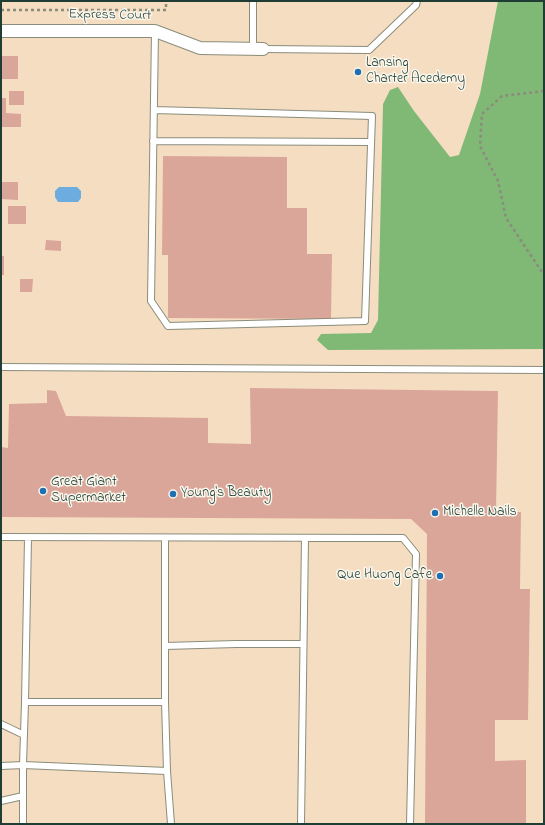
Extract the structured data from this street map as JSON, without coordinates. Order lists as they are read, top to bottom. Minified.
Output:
{"streets":{"street":["Express Court"]},"places":["Lansing Charter Acedemy","Great Giant Supermarket","Young's Beauty","Michelle Nails","Que Huong Cafe"]}
